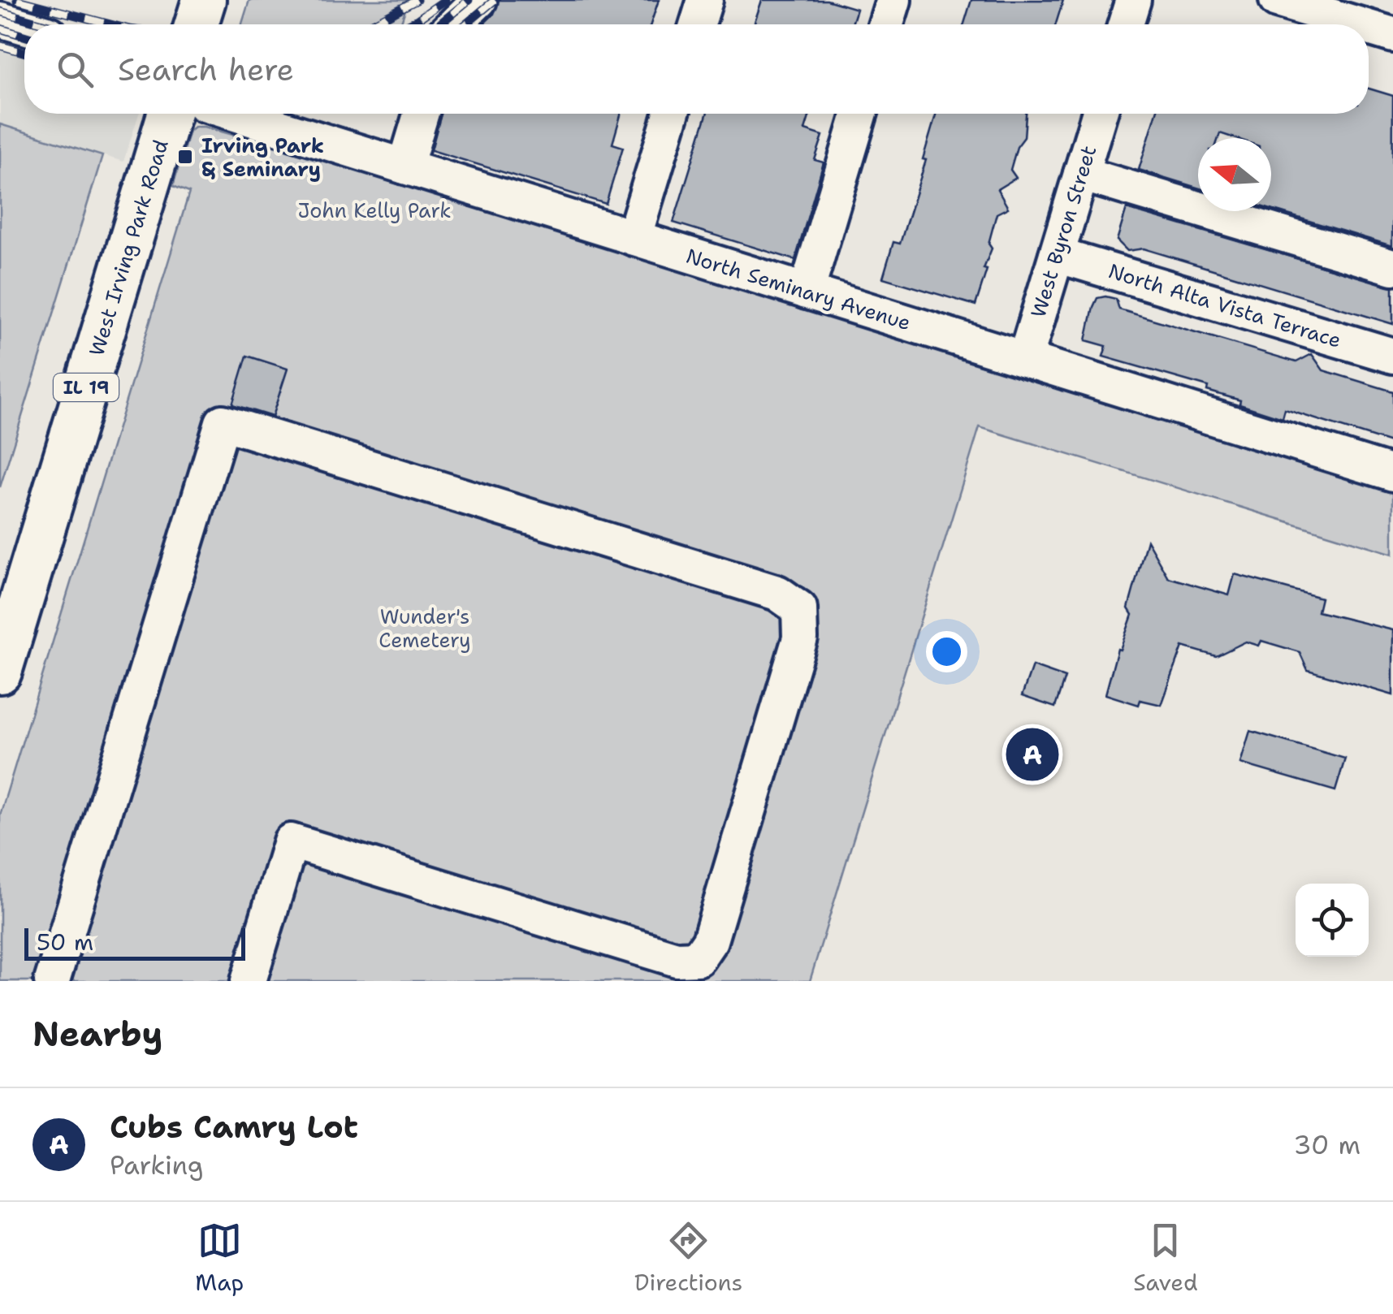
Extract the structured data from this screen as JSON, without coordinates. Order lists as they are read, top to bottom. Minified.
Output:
{"streets":{"main road":["West Irving Park Road","IL 19"],"street":["West Byron Street","North Seminary Avenue","North Alta Vista Terrace"]},"crossings":[["West Byron Street","North Seminary Avenue"],["West Byron Street","North Alta Vista Terrace"]],"parks":["John Kelly Park","Wunder's Cemetery"],"places":{"transit":["Irving Park & Seminary"]},"scale_bar":"50 m","north":"left","page":{"search":"Search here","pins":"A","scale":"50 m","heading":"Nearby","list":[{"mark":"A","name":"Cubs Camry Lot","note":"Parking","value":"30 m"}],"nav":["Map","Directions","Saved"]}}
